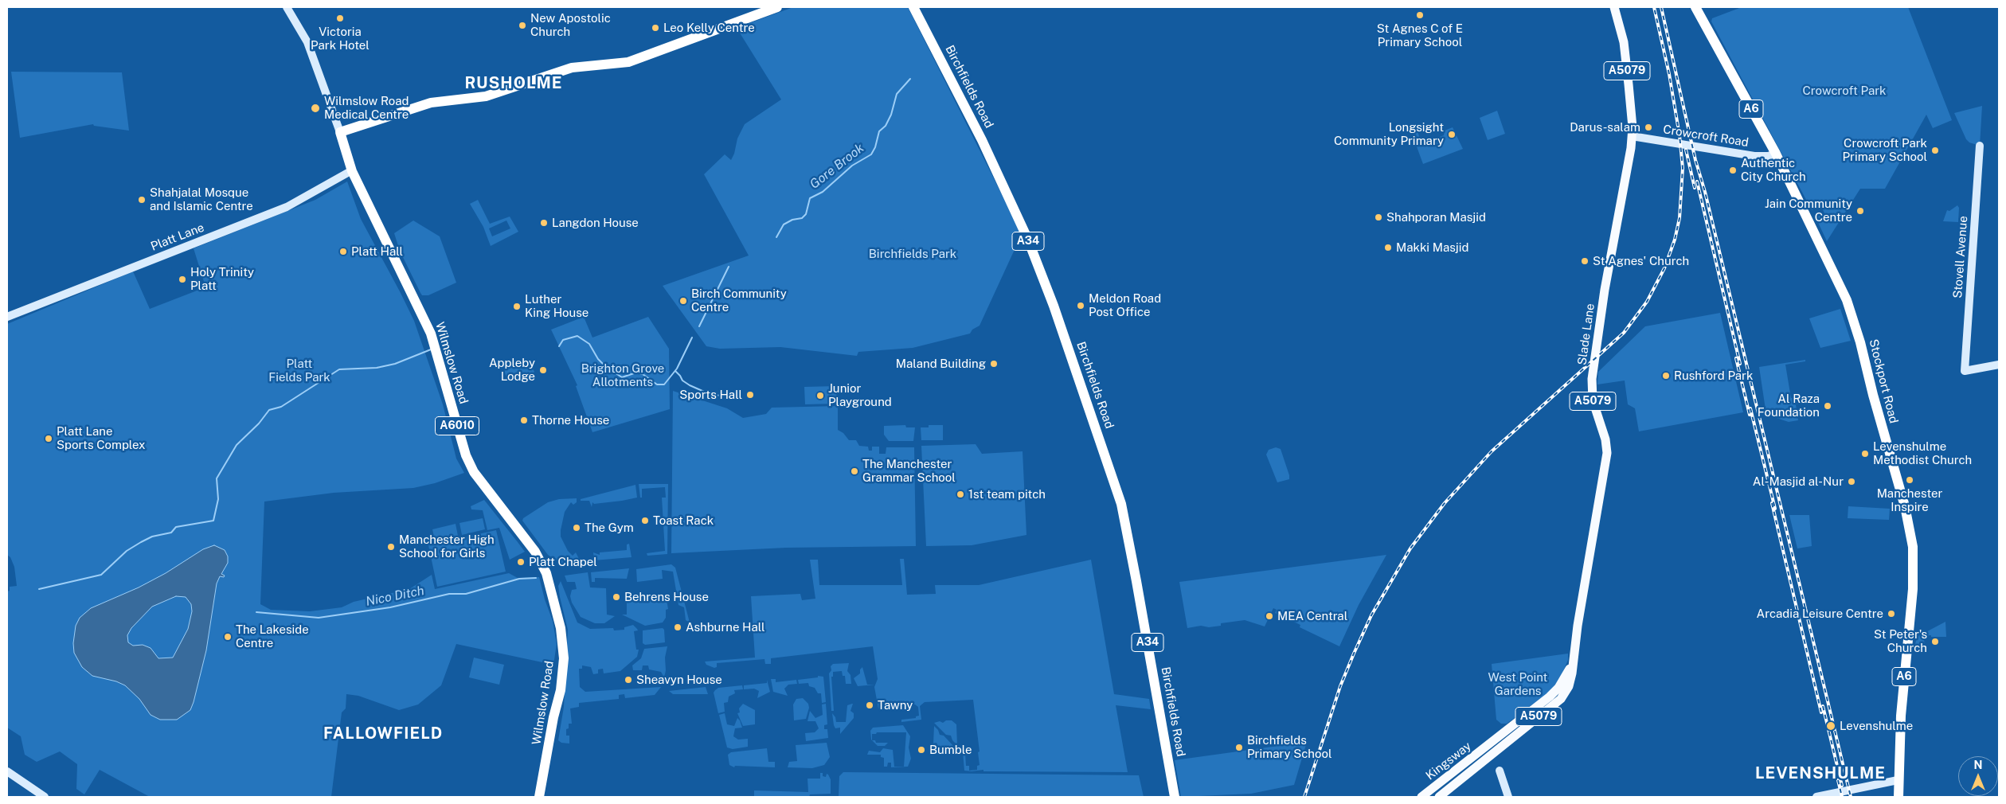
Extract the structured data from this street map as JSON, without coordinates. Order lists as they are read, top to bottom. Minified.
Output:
{"streets":{"highway":["Birchfields Road","A6","A34","Wilmslow Road","Stockport Road","A6010"],"main road":["A5079","Slade Lane","Kingsway"],"street":["Crowcroft Road","Platt Lane","Stovell Avenue"]},"crossings":[["Crowcroft Road","Slade Lane"],["Crowcroft Road","Stockport Road"],["Platt Lane","Wilmslow Road"],["Slade Lane","Kingsway"]],"districts":["RUSHOLME","FALLOWFIELD","LEVENSHULME"],"water":["Gore Brook","Nico Ditch"],"parks":["Crowcroft Park","Birchfields Park","Platt Fields Park","Brighton Grove Allotments","West Point Gardens"],"places":["St Agnes C of E Primary School","Victoria Park Hotel","New Apostolic Church","Leo Kelly Centre","Wilmslow Road Medical Centre","Darus-salam","Longsight Community Primary","Crowcroft Park Primary School","Authentic City Church","Shahjalal Mosque and Islamic Centre","Jain Community Centre","Shahporan Masjid","Langdon House","Makki Masjid","Platt Hall","St Agnes' Church","Holy Trinity Platt","Birch Community Centre","Meldon Road Post Office","Luther King House","Maland Building","Appleby Lodge","Rushford Park","Sports Hall","Junior Playground","Al Raza Foundation","Thorne House","Platt Lane Sports Complex","Levenshulme Methodist Church","The Manchester Grammar School","Manchester Inspire","Al-Masjid al-Nur","1st team pitch","Toast Rack","The Gym","Manchester High School for Girls","Platt Chapel","Behrens House","Arcadia Leisure Centre","MEA Central","Ashburne Hall","The Lakeside Centre","St Peter's Church","Sheavyn House","Tawny","Levenshulme","Birchfields Primary School","Bumble"],"north":"top"}
